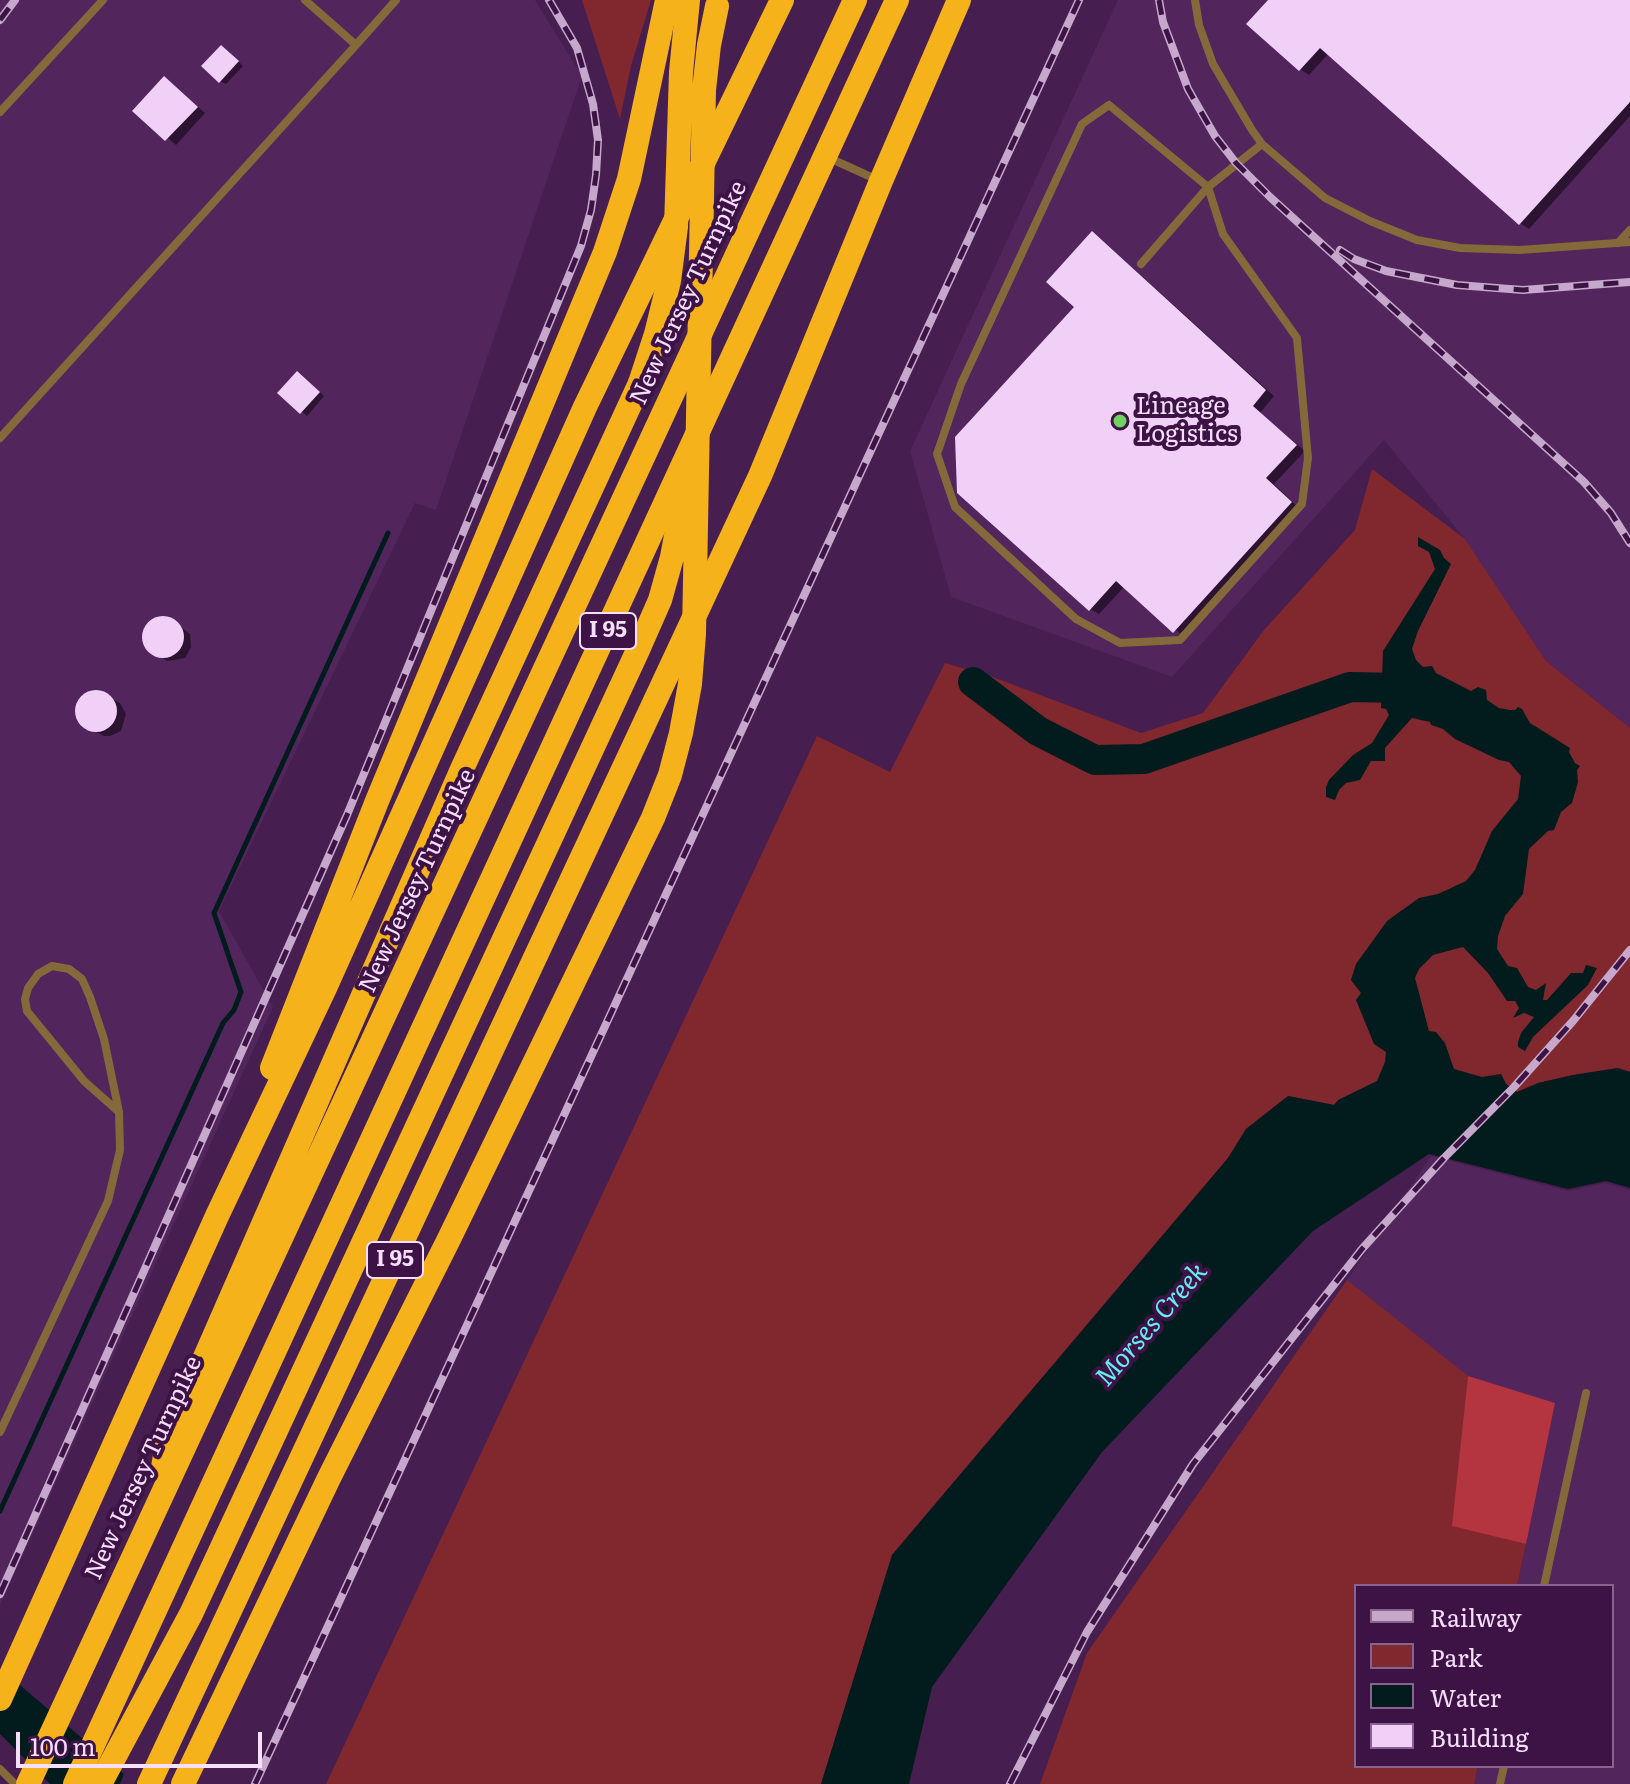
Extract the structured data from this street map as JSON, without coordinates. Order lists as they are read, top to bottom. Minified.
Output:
{"streets":{"highway":["New Jersey Turnpike","I 95"]},"water":["Morses Creek"],"places":["Lineage Logistics"],"legend":["Railway","Park","Water","Building"],"scale_bar":"100 m"}
